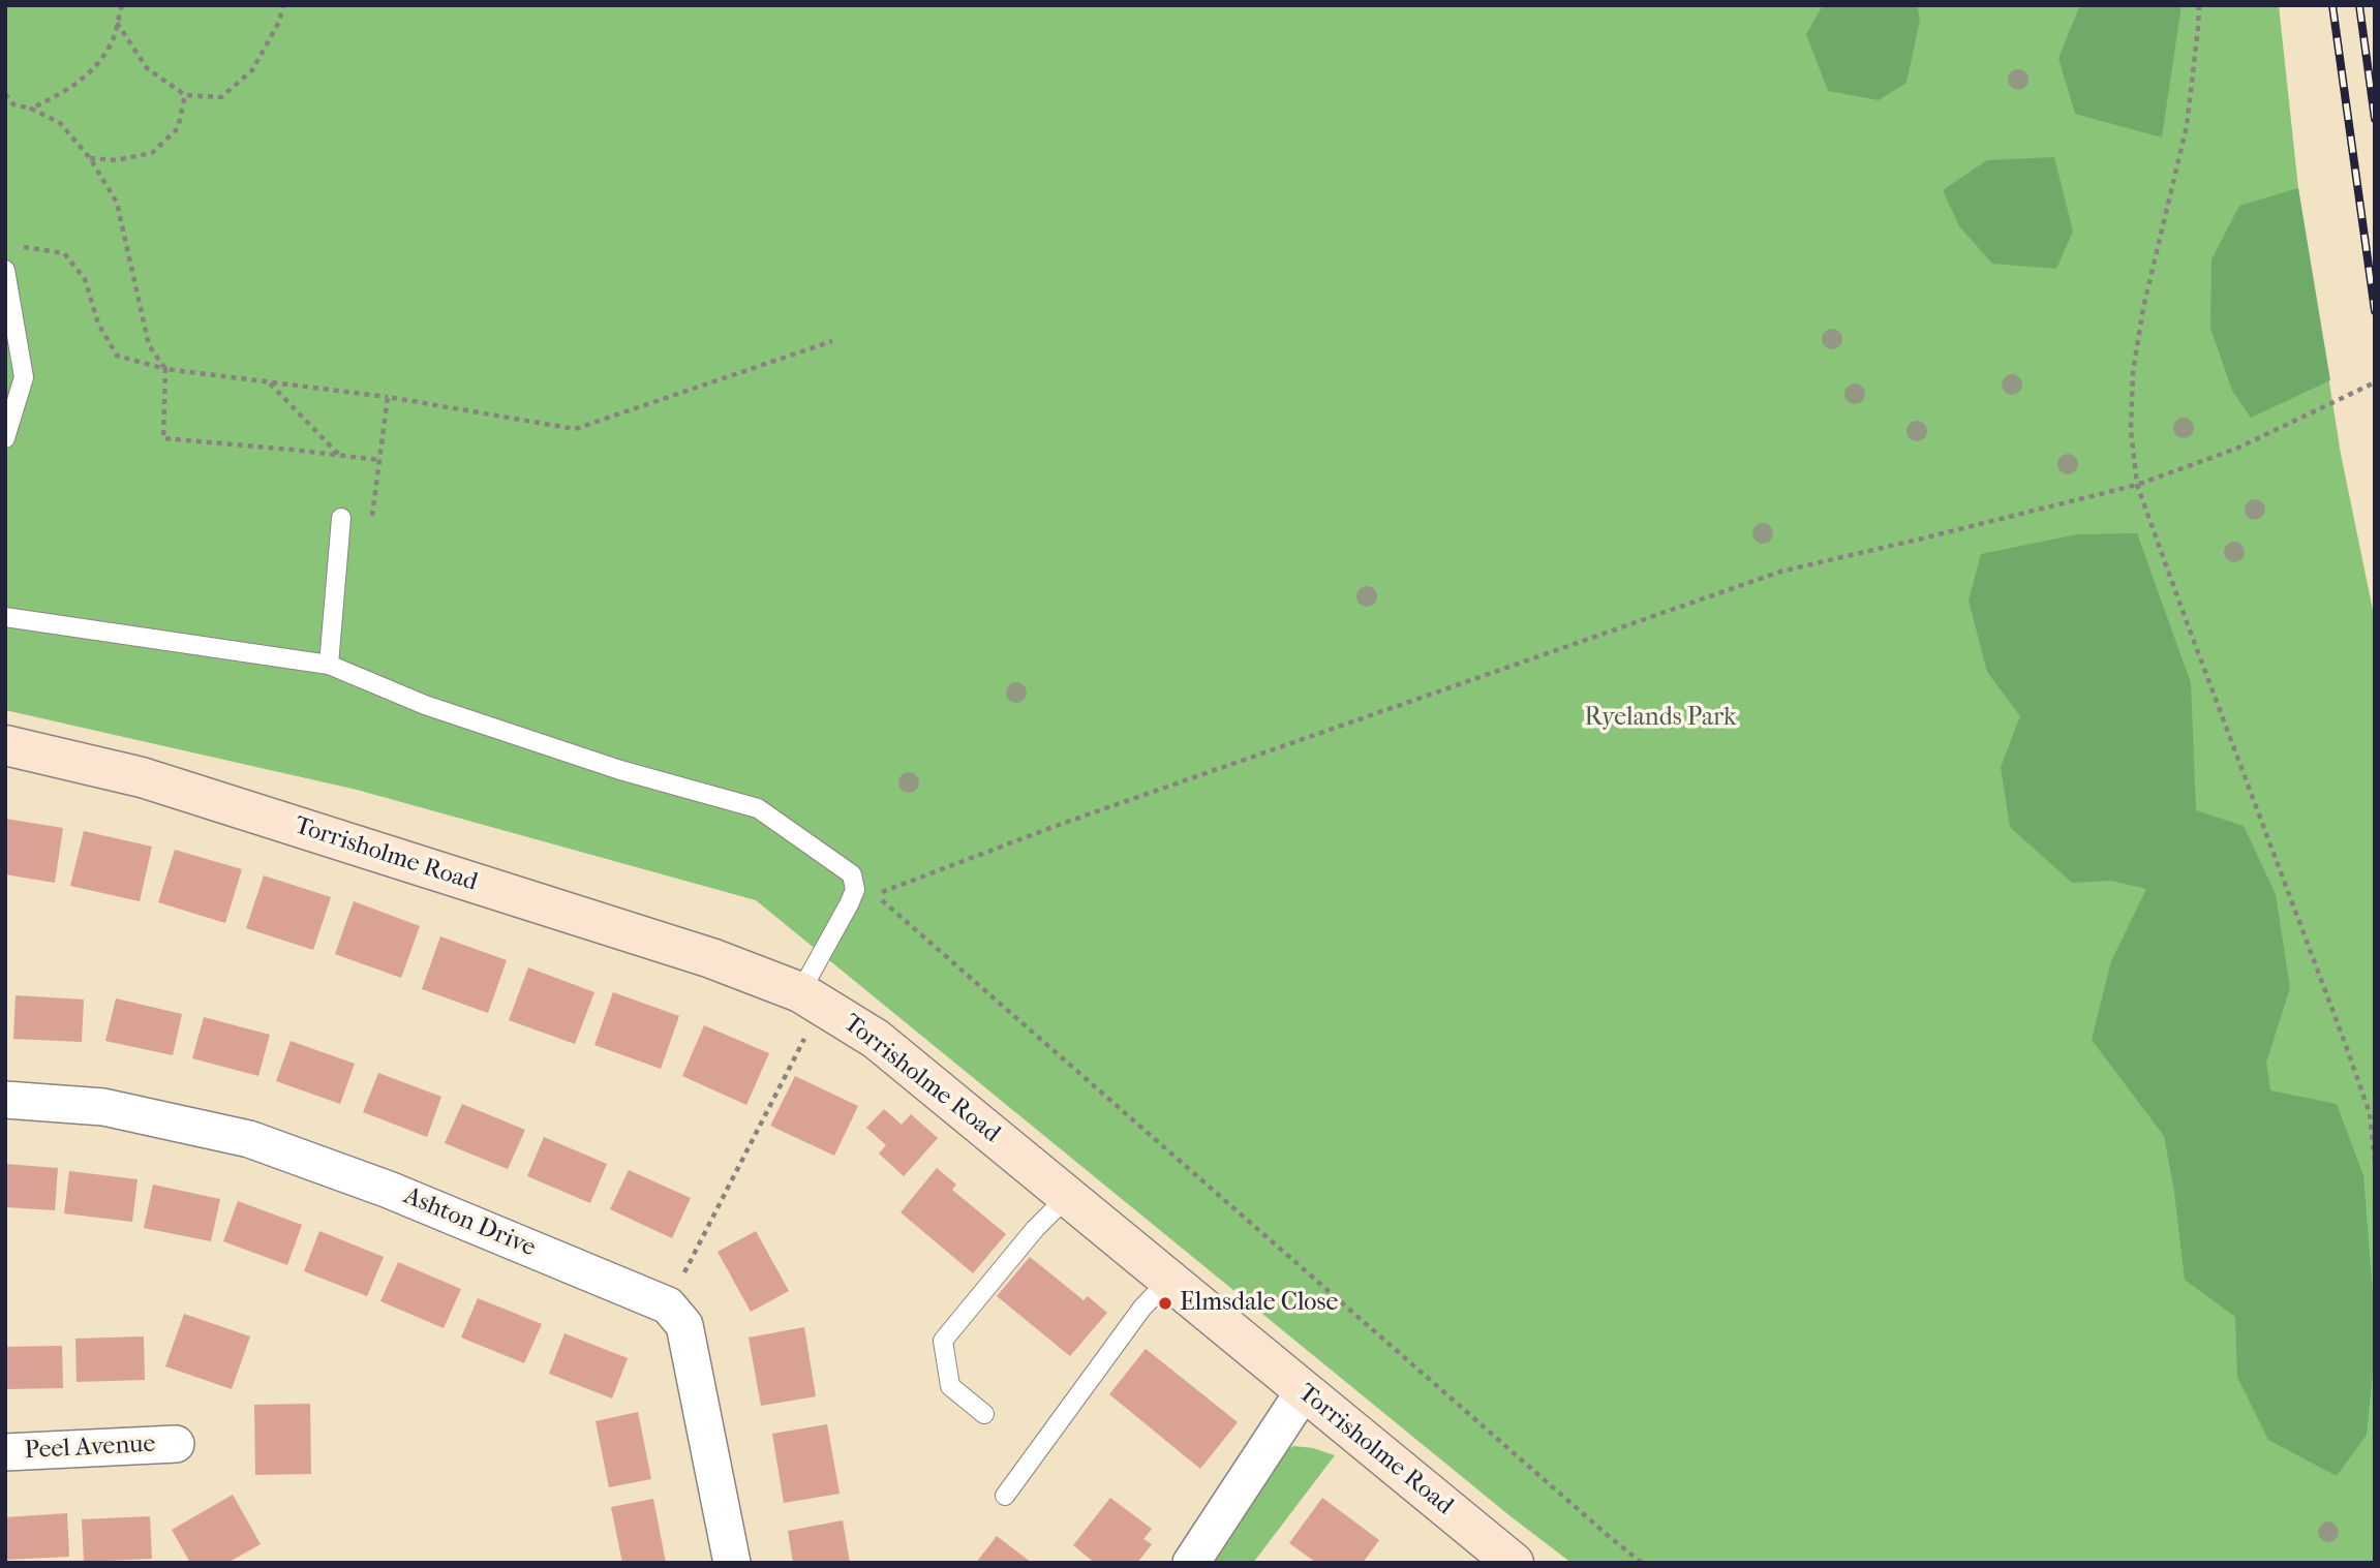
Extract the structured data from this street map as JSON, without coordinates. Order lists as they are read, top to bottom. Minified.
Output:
{"streets":{"main road":["Torrisholme Road"],"street":["Ashton Drive","Peel Avenue"]},"parks":["Ryelands Park"],"places":["Elmsdale Close"]}
